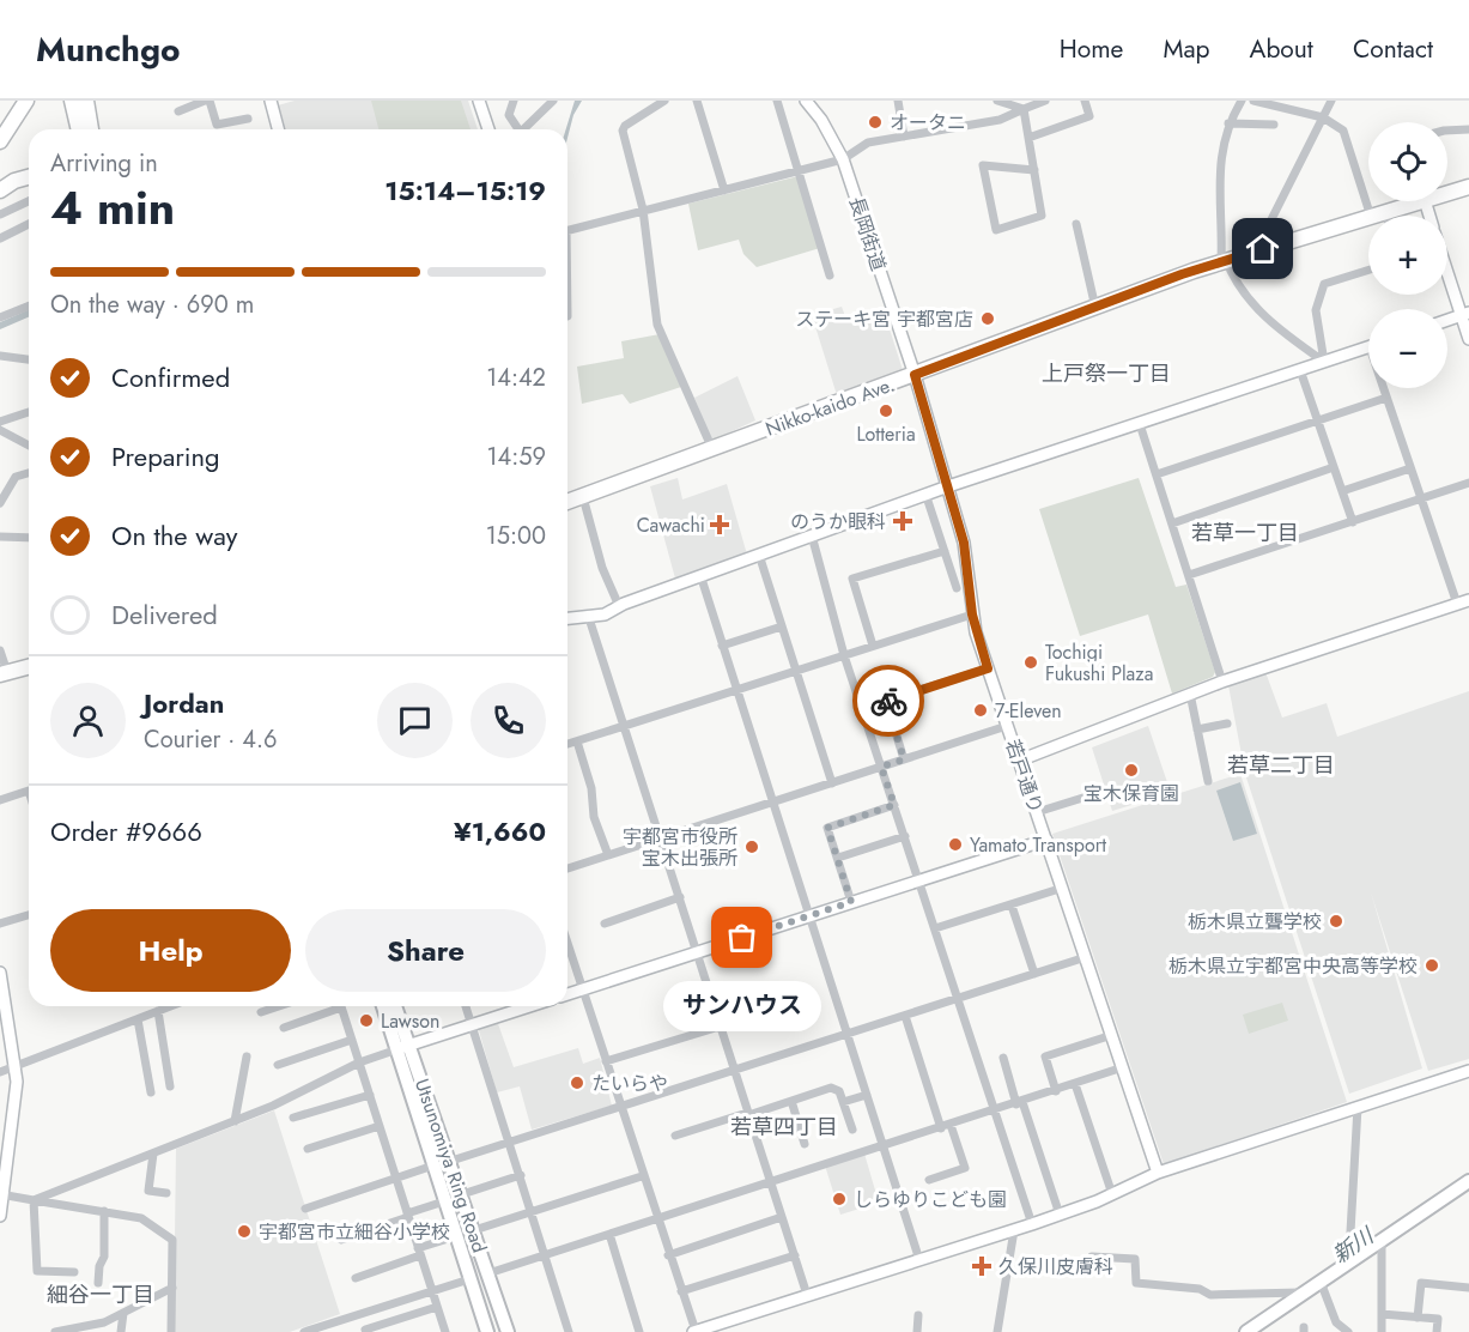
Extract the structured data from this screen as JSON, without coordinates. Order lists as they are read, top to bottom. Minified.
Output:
{"streets":{"highway":["Nikko-kaido Ave."],"main road":["Utsunomiya Ring Road"],"street":["長岡街道","若戸通り"]},"crossings":[["長岡街道","Nikko-kaido Ave."],["長岡街道","若戸通り"],["Nikko-kaido Ave.","若戸通り"]],"districts":["上戸祭一丁目","若草一丁目","若草二丁目","若草四丁目","細谷一丁目"],"water":["新川"],"places":{"other":["オータニ","ステーキ宮 宇都宮店","Lotteria","Tochigi Fukushi Plaza","7-Eleven","宝木保育園","Yamato Transport","宇都宮市役所 宝木出張所","栃木県立聾学校","サンハウス","栃木県立宇都宮中央高等学校","Lawson","たいらや","しらゆりこども園","宇都宮市立細谷小学校"],"health":["のうか眼科","Cawachi","久保川皮膚科"]},"page":{"header":"Munchgo","nav":["Home","Map","About","Contact"],"map_buttons":["+","−"],"heading":["4 min","Arriving in","15:14–15:19"],"panel":["Jordan","Courier · 4.6","Order #9666","¥1,660"],"bar":"On the way · 690 m","list":[["Confirmed","14:42"],["Preparing","14:59"],["On the way","15:00"],"Delivered"],"buttons":["Help","Share"],"bubble":"サンハウス"}}
